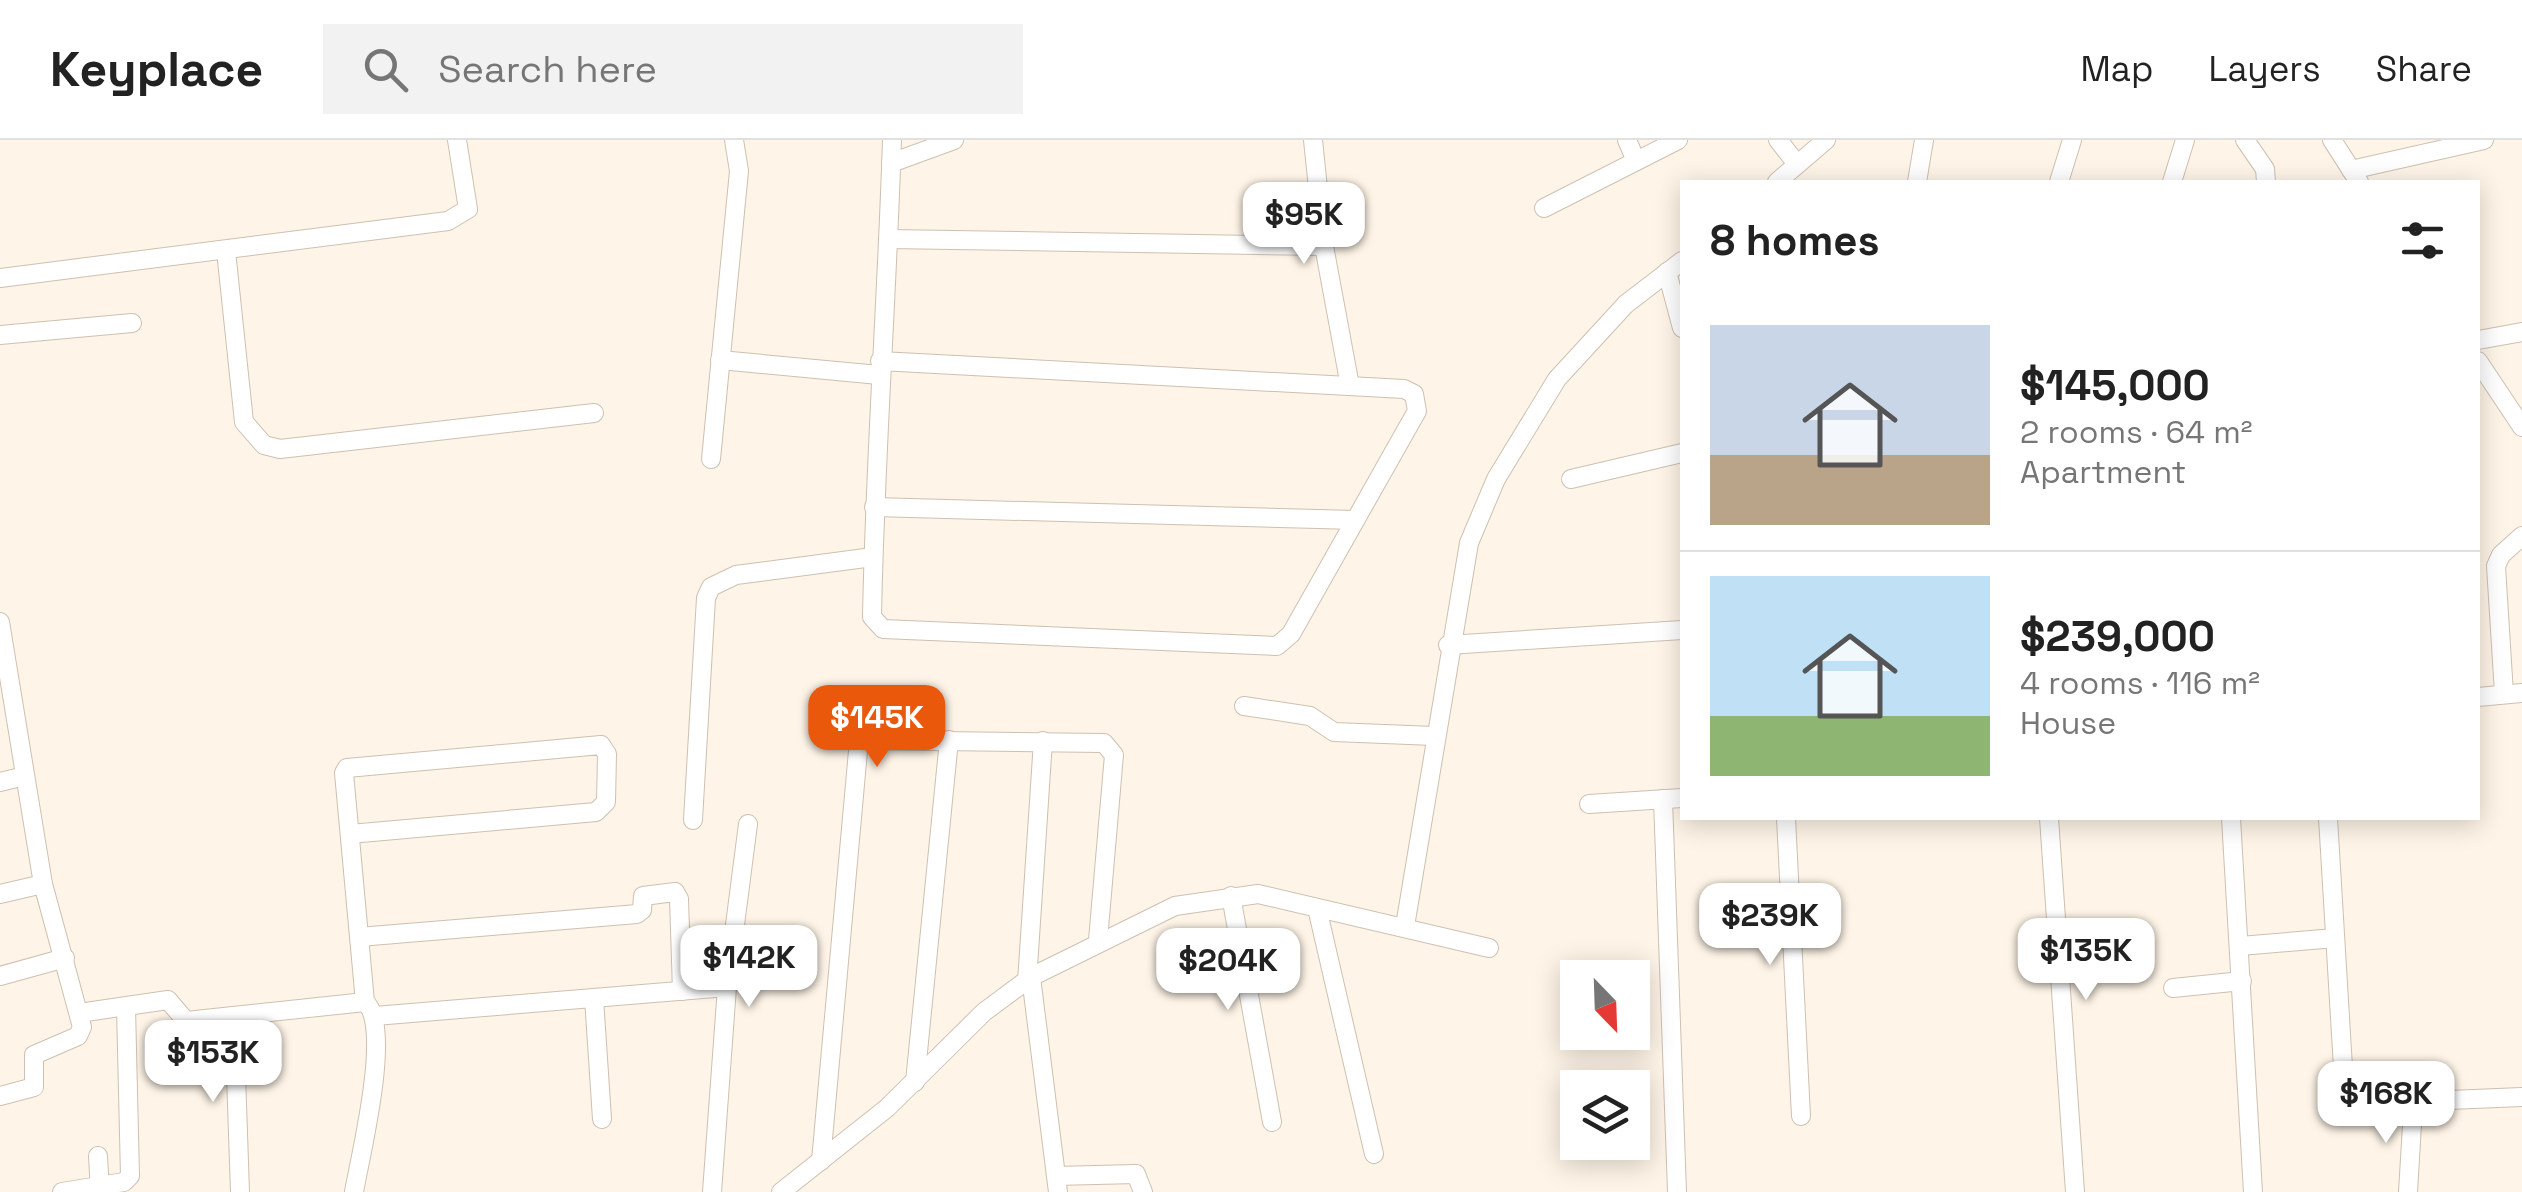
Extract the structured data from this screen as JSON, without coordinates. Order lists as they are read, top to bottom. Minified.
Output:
{"north":"bottom right","page":{"header":"Keyplace","search":"Search here","nav":["Map","Layers","Share"],"heading":"8 homes","price":["$95K","$145K","$239K","$135K","$142K","$204K","$153K","$168K"],"list":[{"name":"$145,000","note":"2 rooms · 64 m² · Apartment"},{"name":"$239,000","note":"4 rooms · 116 m² · House"}]}}
